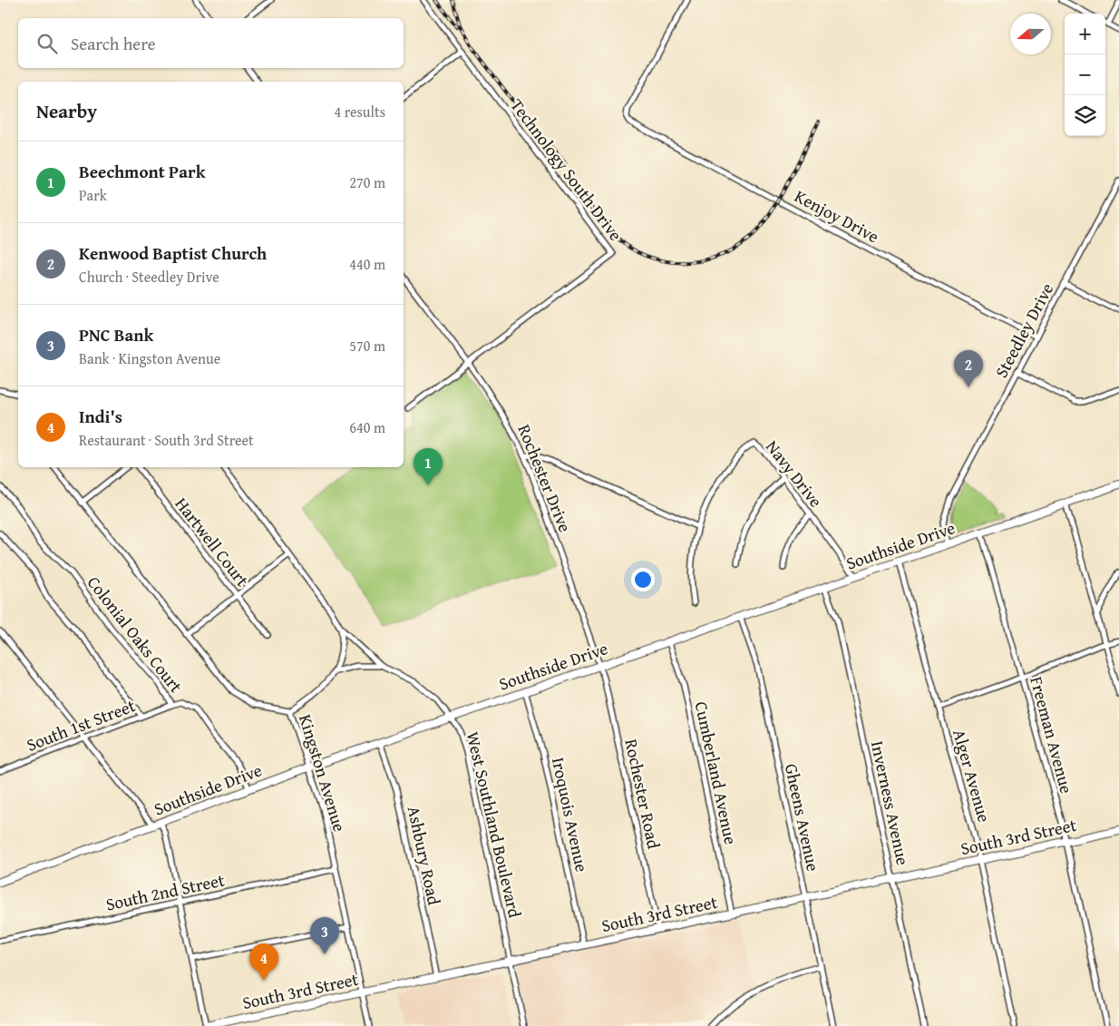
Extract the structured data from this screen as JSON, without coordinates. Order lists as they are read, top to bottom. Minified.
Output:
{"streets":{"main road":["Southside Drive","South 3rd Street"],"street":["Technology South Drive","Kenjoy Drive","Steedley Drive","Navy Drive","Rochester Drive","Hartwell Court","Colonial Oaks Court","South 1st Street","Freeman Avenue","Kingston Avenue","Cumberland Avenue","Alger Avenue","Rochester Road","Inverness Avenue","Iroquois Avenue","Gheens Avenue","West Southland Boulevard","Ashbury Road","South 2nd Street"]},"crossings":[["Technology South Drive","Rochester Drive"],["Kenjoy Drive","Steedley Drive"],["Steedley Drive","Southside Drive"],["Navy Drive","Southside Drive"],["Rochester Drive","Southside Drive"],["Rochester Drive","Rochester Road"],["Hartwell Court","Kingston Avenue"],["Hartwell Court","West Southland Boulevard"],["Southside Drive","Colonial Oaks Court"],["Southside Drive","Freeman Avenue"],["Southside Drive","Kingston Avenue"],["Southside Drive","Cumberland Avenue"],["Southside Drive","Alger Avenue"],["Southside Drive","Rochester Road"],["Southside Drive","Inverness Avenue"],["Southside Drive","Iroquois Avenue"],["Southside Drive","Gheens Avenue"],["Southside Drive","West Southland Boulevard"],["Southside Drive","Ashbury Road"],["Colonial Oaks Court","South 1st Street"],["Freeman Avenue","South 3rd Street"],["Kingston Avenue","West Southland Boulevard"],["Kingston Avenue","South 3rd Street"],["Kingston Avenue","South 2nd Street"],["Cumberland Avenue","South 3rd Street"],["Alger Avenue","South 3rd Street"],["Rochester Road","South 3rd Street"],["Inverness Avenue","South 3rd Street"],["Iroquois Avenue","South 3rd Street"],["Gheens Avenue","South 3rd Street"],["West Southland Boulevard","South 3rd Street"],["South 3rd Street","Ashbury Road"]],"north":"left","page":{"map_buttons":["+","−"],"search":"Search here","heading":["Nearby","4 results"],"list":[{"mark":"1","name":"Beechmont Park","note":"Park","value":"270 m"},{"mark":"2","name":"Kenwood Baptist Church","note":"Church · Steedley Drive","value":"440 m"},{"mark":"3","name":"PNC Bank","note":"Bank · Kingston Avenue","value":"570 m"},{"mark":"4","name":"Indi's","note":"Restaurant · South 3rd Street","value":"640 m"}],"pins":["2","1","3","4"]}}
